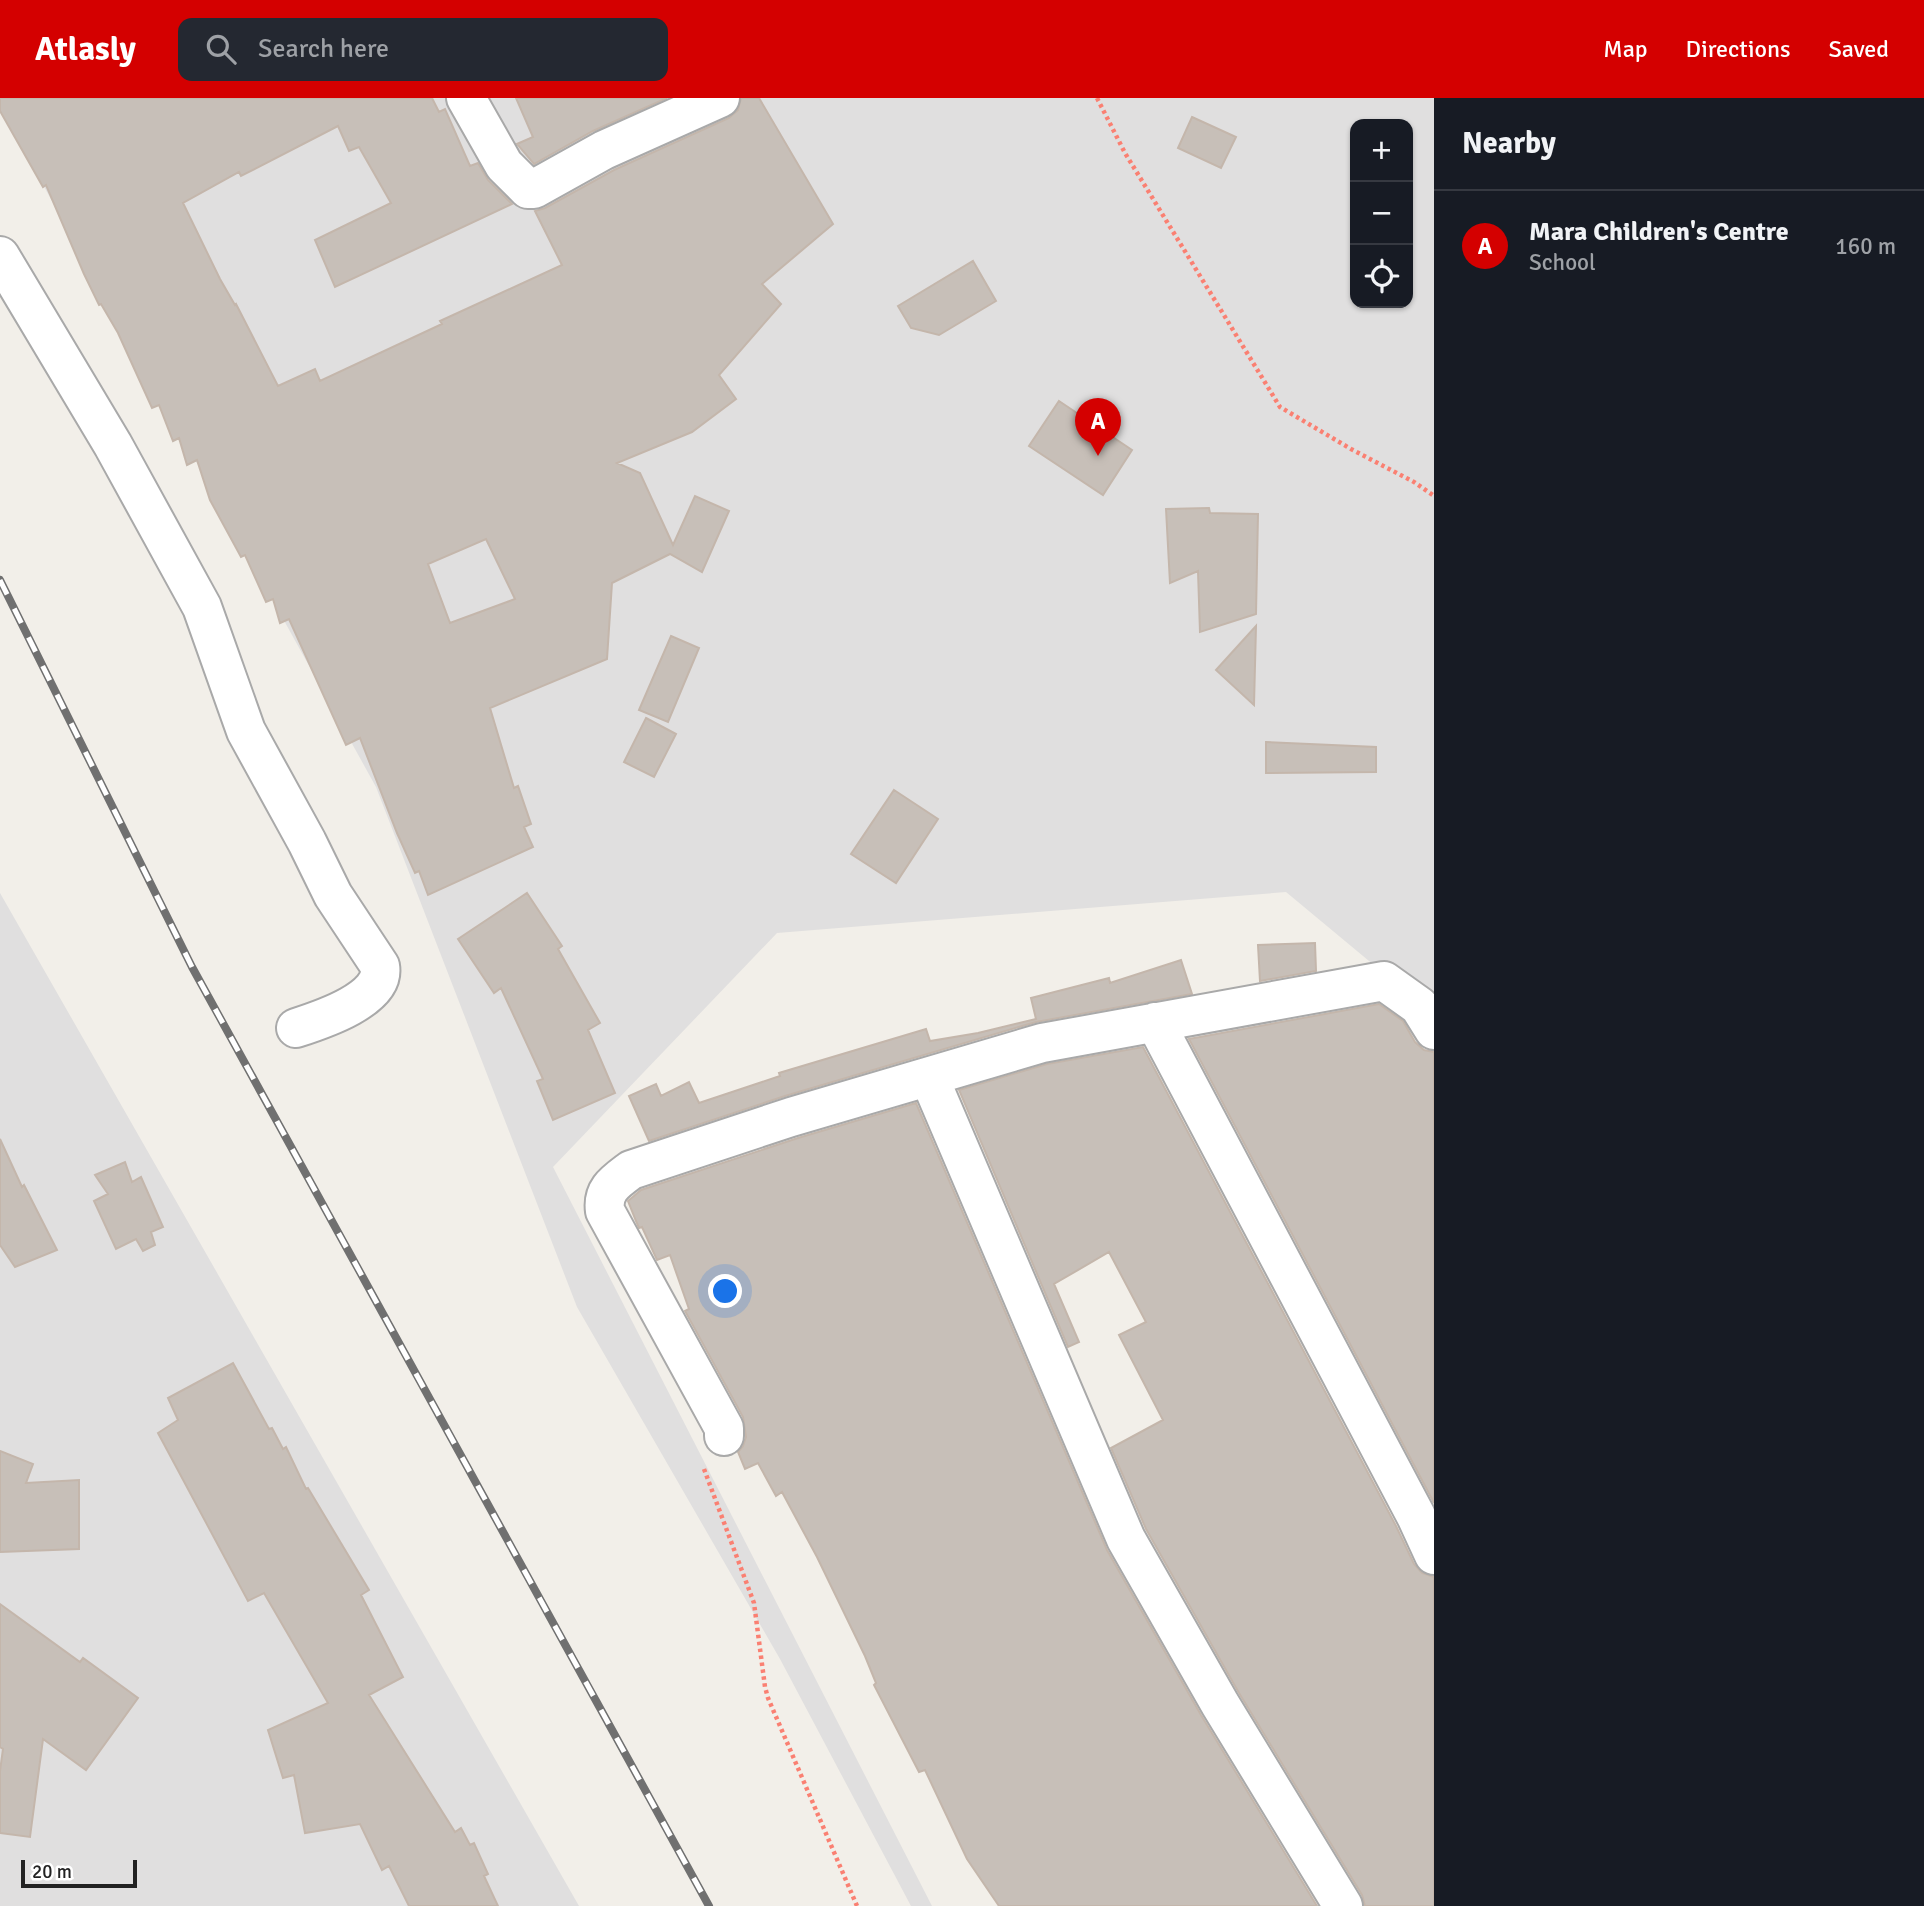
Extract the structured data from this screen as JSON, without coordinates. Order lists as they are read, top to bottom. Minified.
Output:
{"scale_bar":"20 m","page":{"header":"Atlasly","search":"Search here","nav":["Map","Directions","Saved"],"heading":"Nearby","map_buttons":["+","−"],"list":[{"mark":"A","name":"Mara Children's Centre","note":"School","value":"160 m"}],"pins":"A","scale":"20 m"}}
